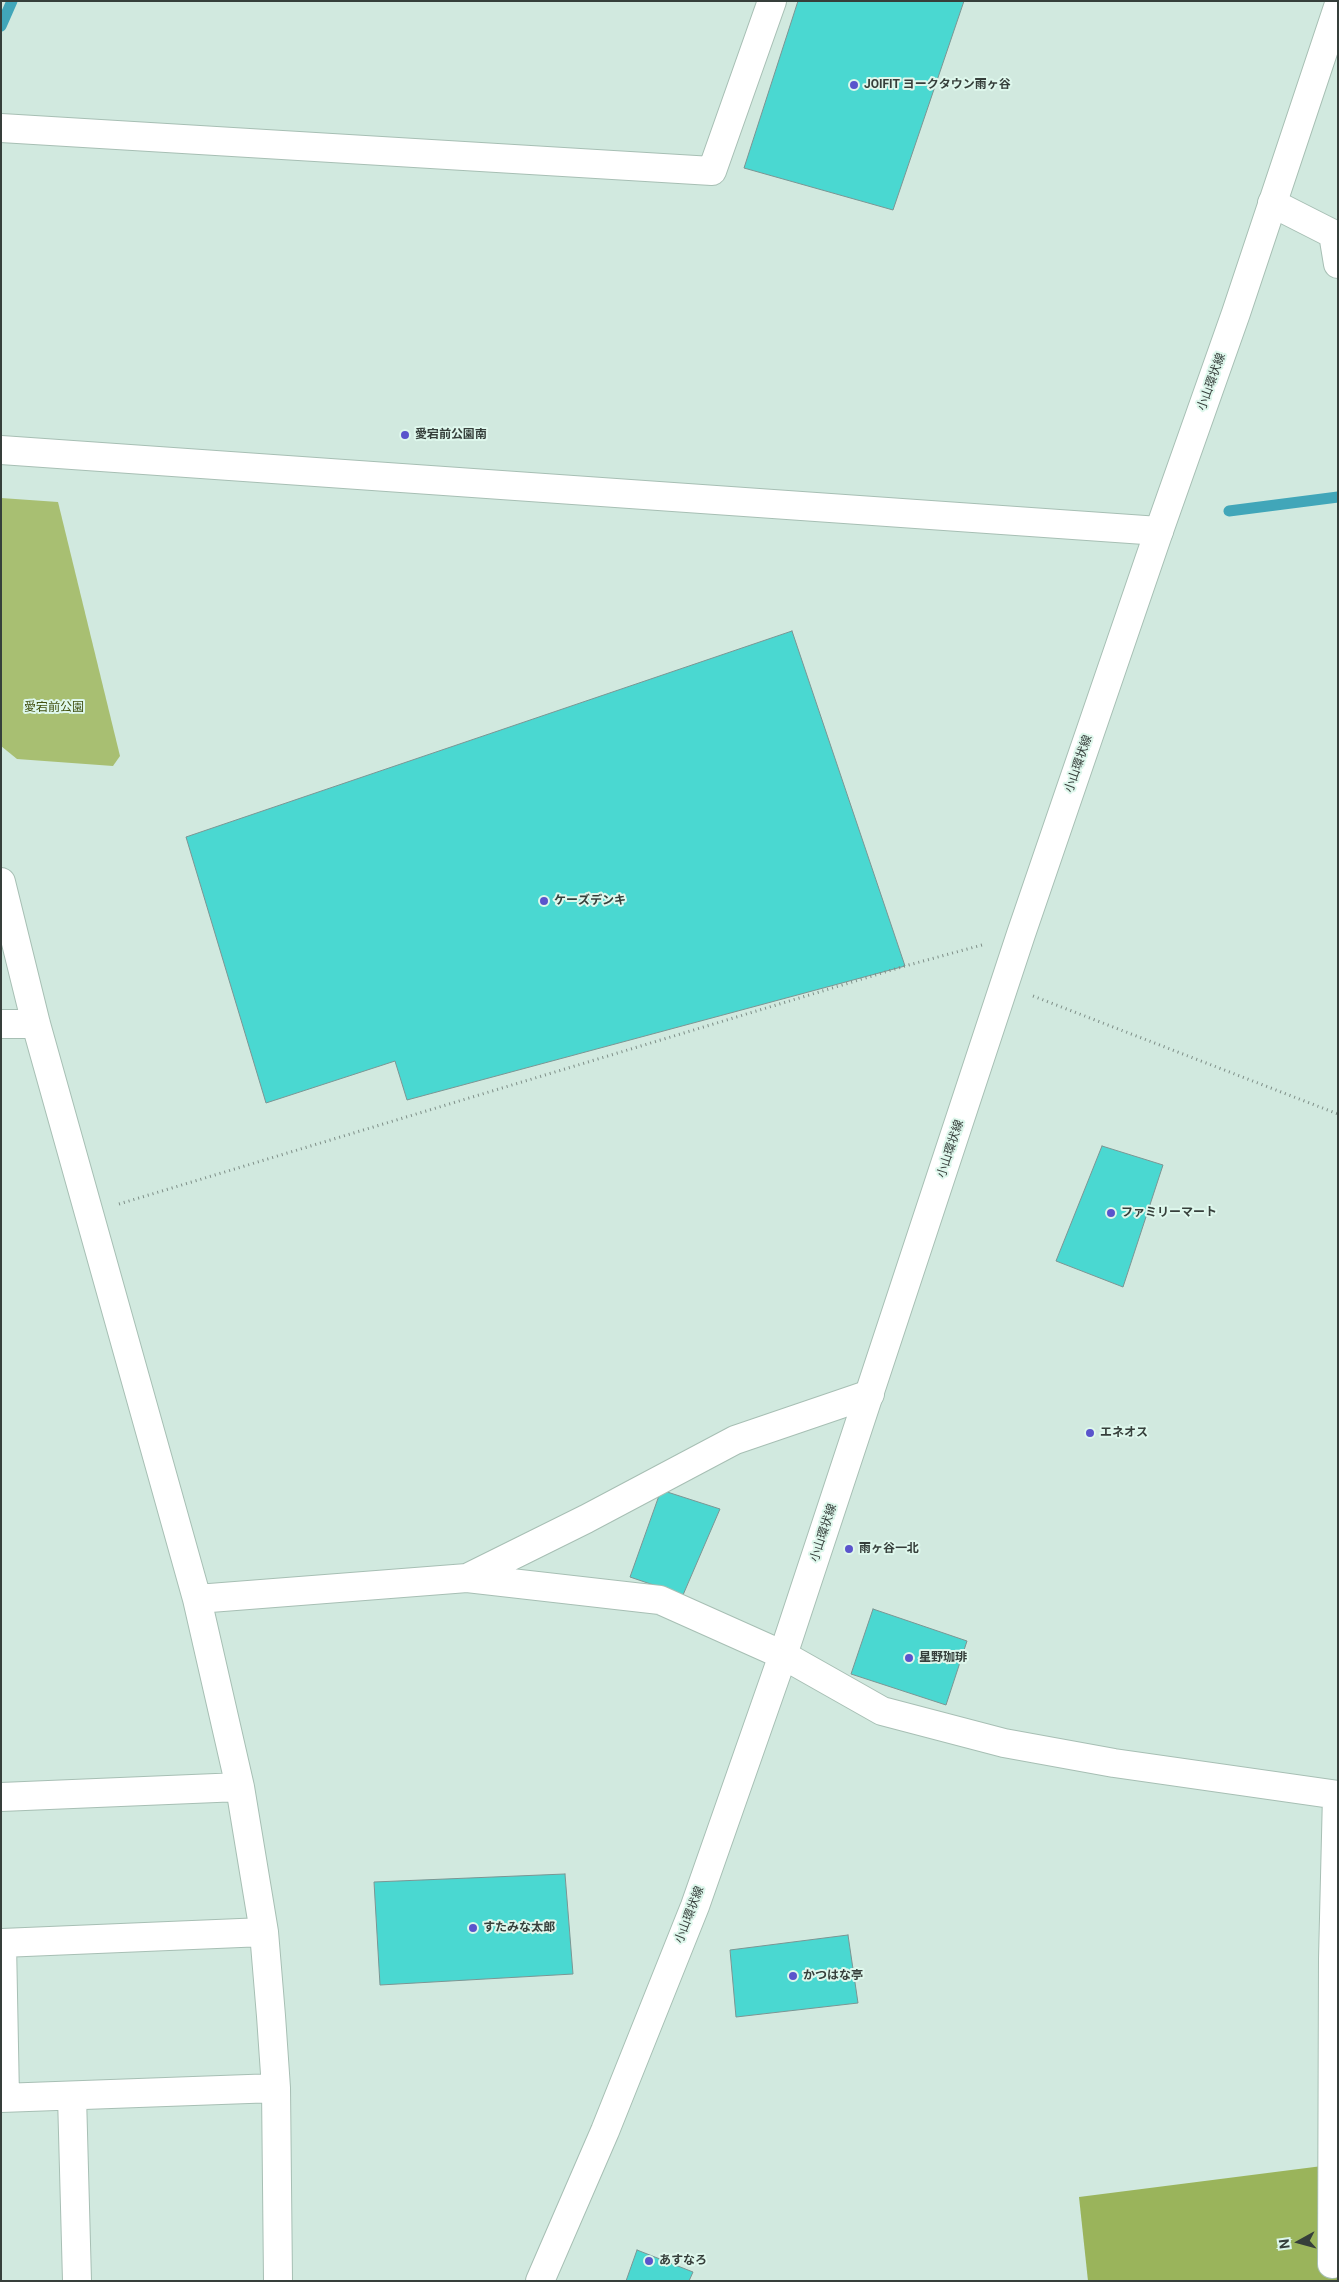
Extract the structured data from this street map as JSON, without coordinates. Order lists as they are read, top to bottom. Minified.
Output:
{"streets":{"street":["小山環状線"]},"parks":["愛宕前公園"],"places":["JOIFIT ヨークタウン雨ヶ谷","愛宕前公園南","ケーズデンキ","ファミリーマート","エネオス","雨ヶ谷一北","星野珈琲","すたみな太郎","かつはな亭","あすなろ"],"north":"left"}
